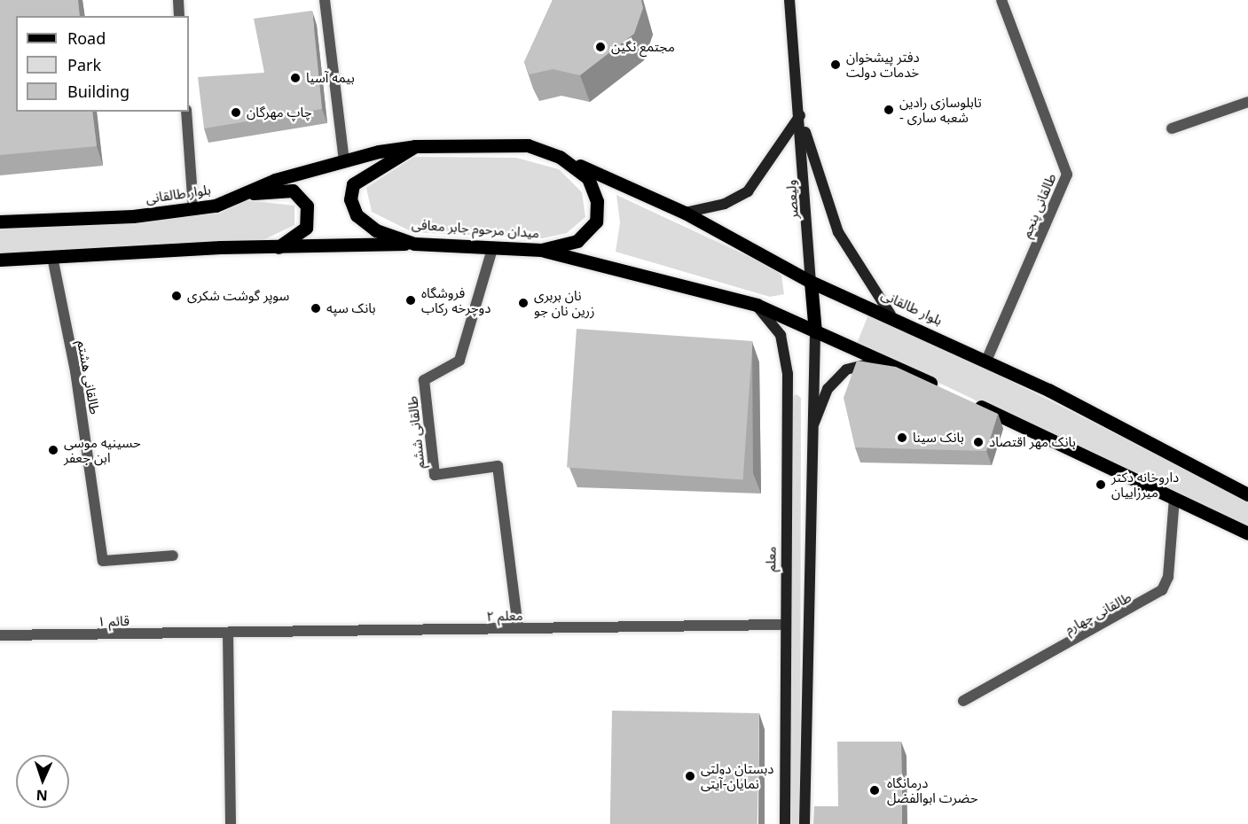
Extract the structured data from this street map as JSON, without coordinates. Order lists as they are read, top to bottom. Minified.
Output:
{"streets":{"main road":["بلوار طالقانی","ولیعصر","میدان مرحوم جابر معافی","معلم"],"street":["طالقانی پنجم","طالقانی هشتم","طالقانی ششم","طالقانی چهارم","معلم ٢","قائم ١"]},"crossings":[["بلوار طالقانی","ولیعصر"],["بلوار طالقانی","طالقانی پنجم"],["بلوار طالقانی","میدان مرحوم جابر معافی"],["میدان مرحوم جابر معافی","طالقانی ششم"],["طالقانی ششم","معلم ٢"],["معلم","معلم ٢"],["معلم ٢","قائم ١"]],"places":["مجتمع نگین","دفتر پیشخوان خدمات دولت","بیمه آسیا","تابلوسازی رادین - شعبه ساری","چاپ مهرگان","سوپر گوشت شکری","فروشگاه دوچرخه رکاب","نان بربری زرین نان جو","بانک سپه","بانک سینا","بانک مهر اقتصاد","حسینیه موسی ابن جعفر","داروخانه دکتر میرزاییان","دبستان دولتی نمایان-آیتی","درمانگاه حضرت ابوالفضل"],"legend":["Road","Park","Building"],"north":"bottom"}
